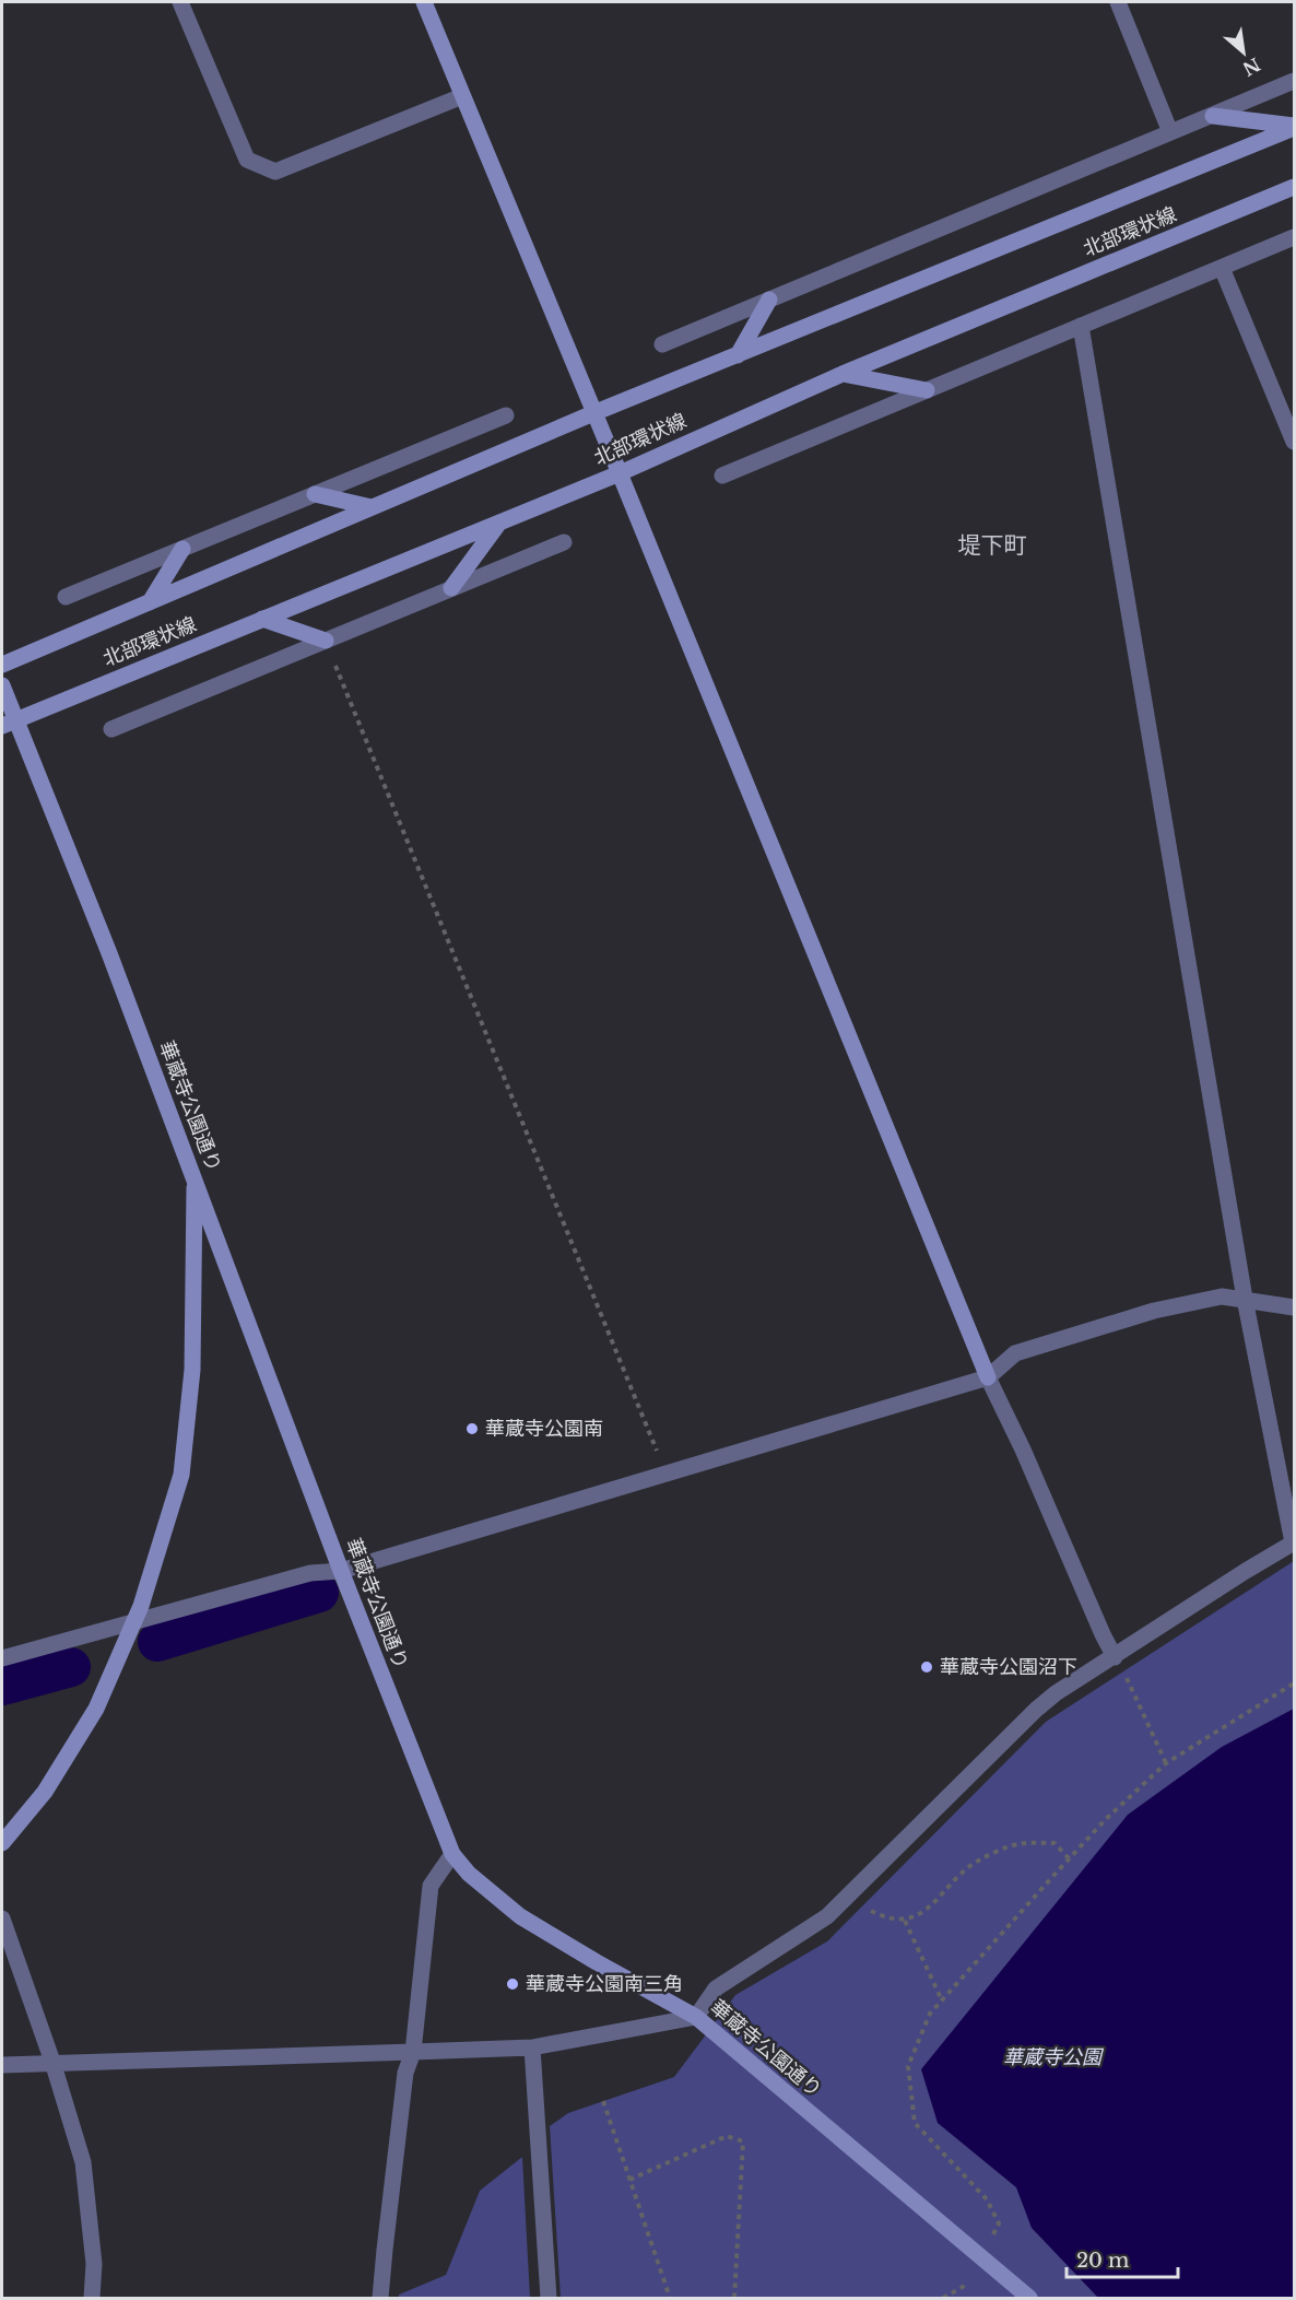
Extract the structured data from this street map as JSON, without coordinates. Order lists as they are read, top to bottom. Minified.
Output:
{"streets":{"street":["北部環状線","華蔵寺公園通り"]},"crossings":[["北部環状線","華蔵寺公園通り"]],"districts":["堤下町"],"parks":["華蔵寺公園"],"places":["華蔵寺公園南","華蔵寺公園沼下","華蔵寺公園南三角"],"scale_bar":"20 m","north":"bottom right"}
